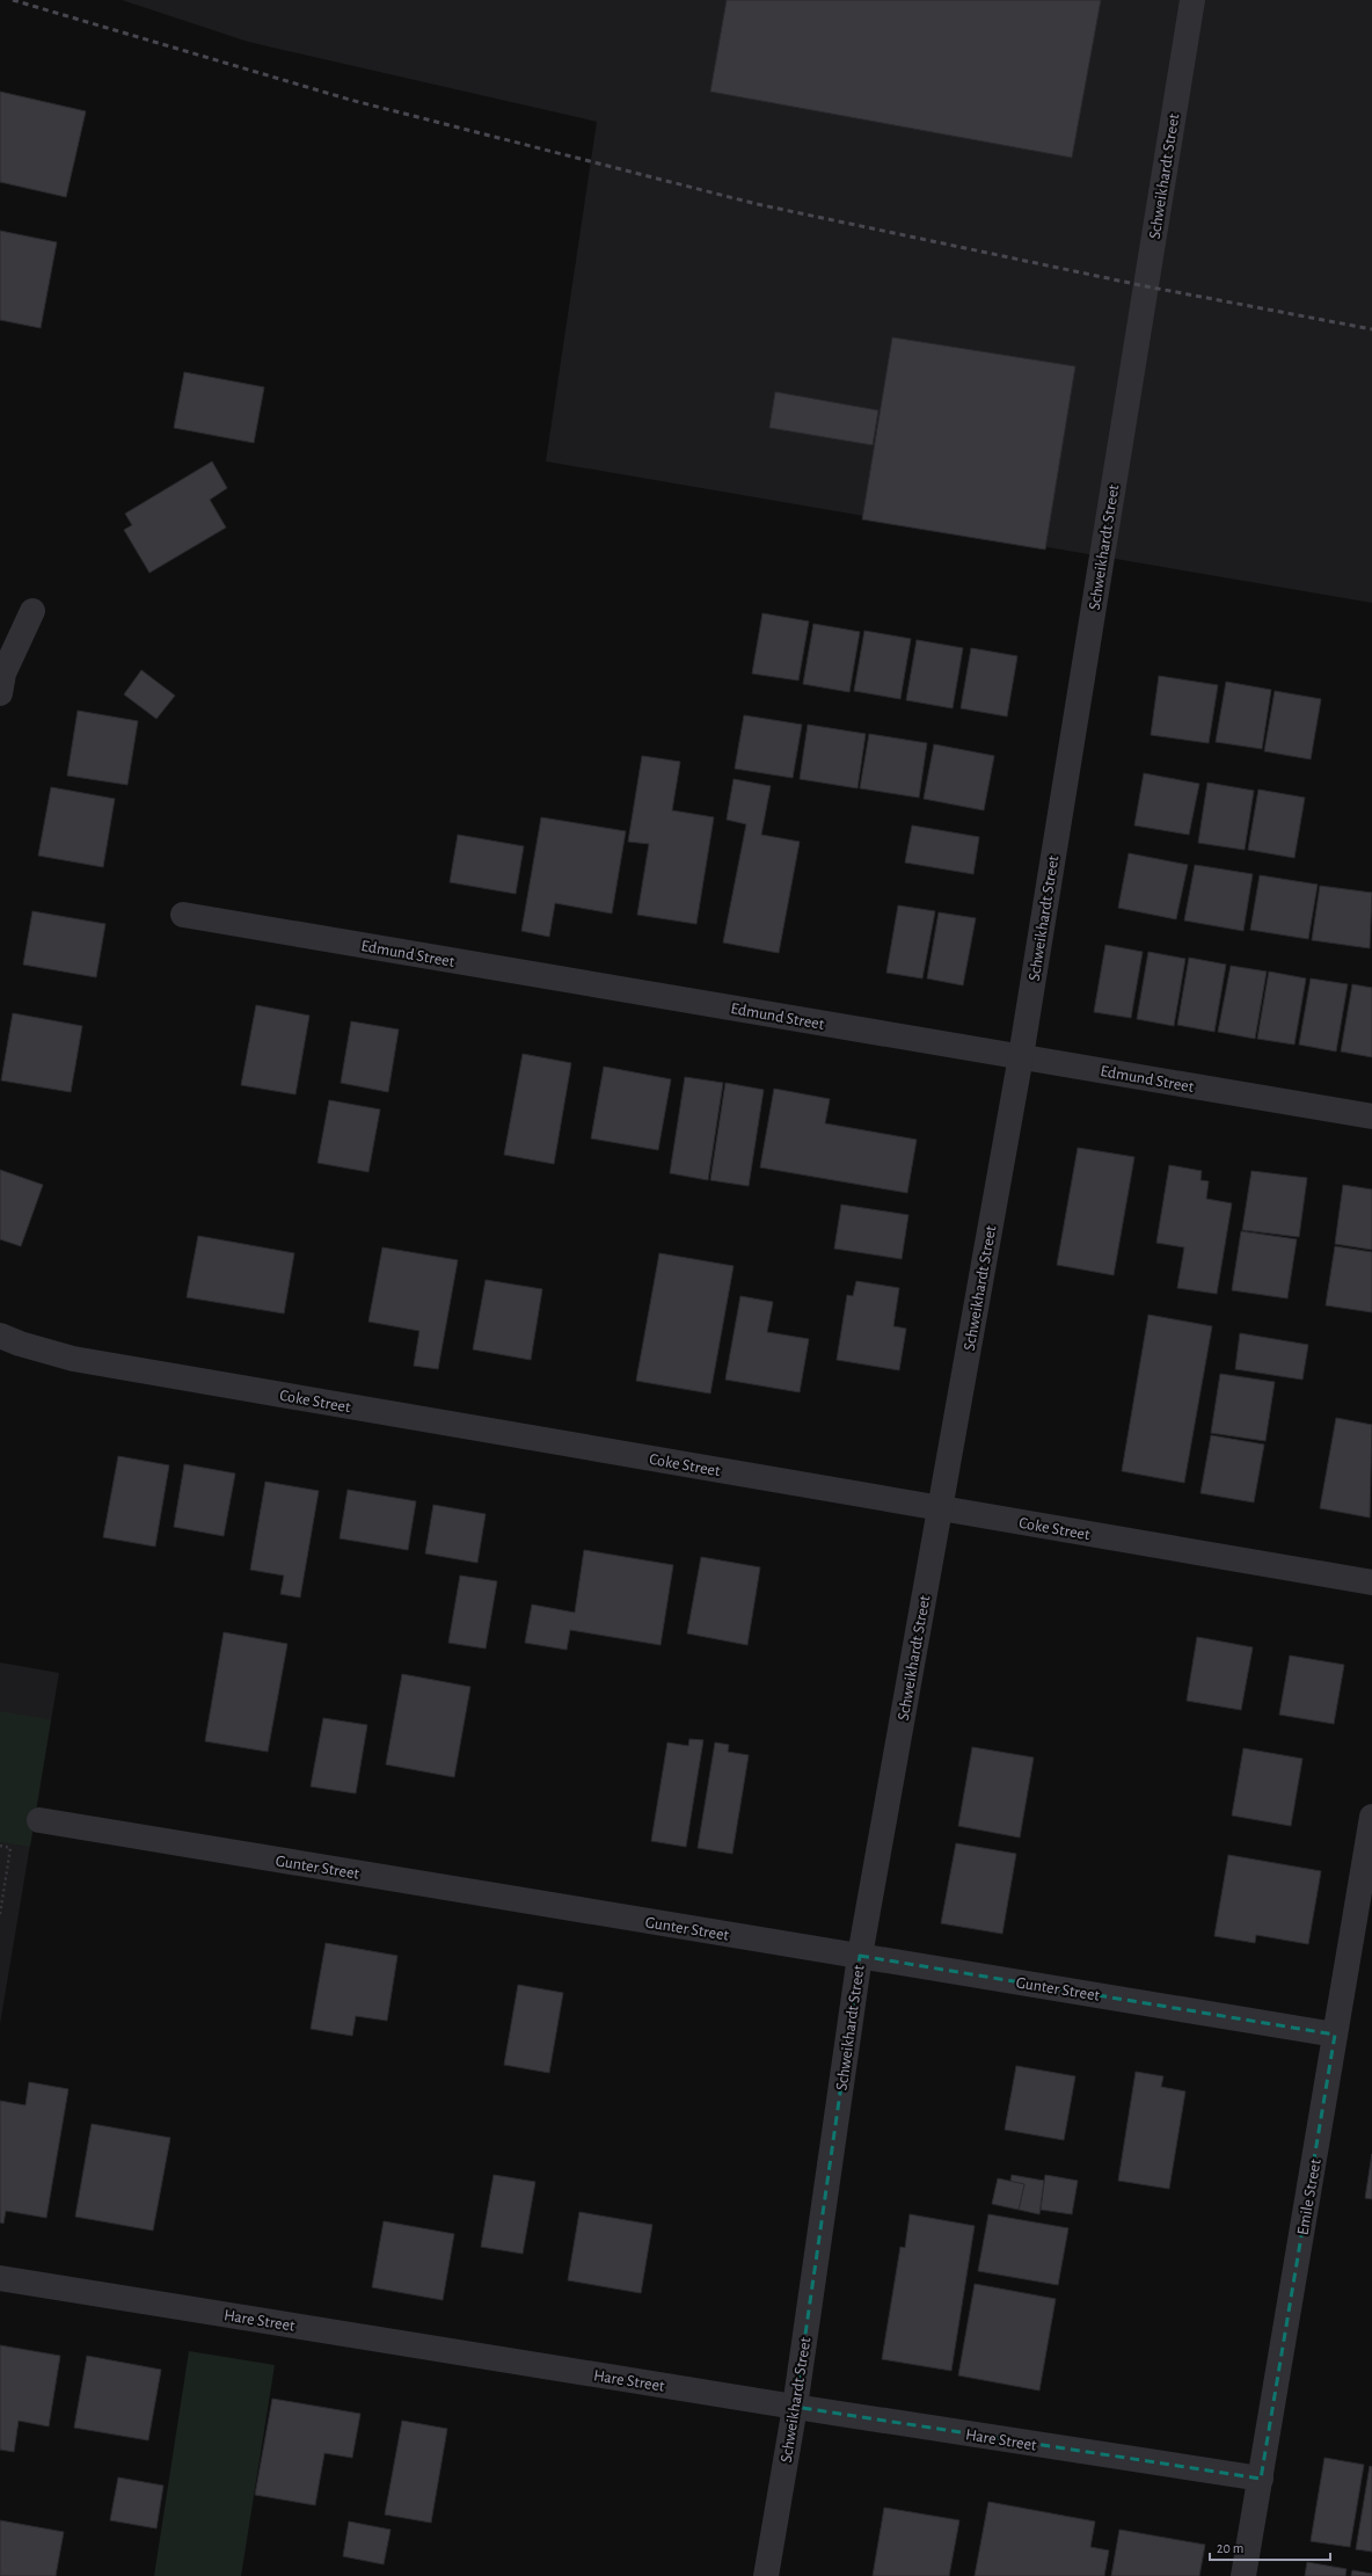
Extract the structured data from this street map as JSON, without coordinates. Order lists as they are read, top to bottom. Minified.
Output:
{"streets":{"street":["Schweikhardt Street","Edmund Street","Coke Street","Gunter Street","Emile Street","Hare Street"]},"crossings":[["Schweikhardt Street","Edmund Street"],["Schweikhardt Street","Coke Street"],["Schweikhardt Street","Gunter Street"],["Schweikhardt Street","Hare Street"],["Gunter Street","Emile Street"],["Emile Street","Hare Street"]],"scale_bar":"20 m"}
